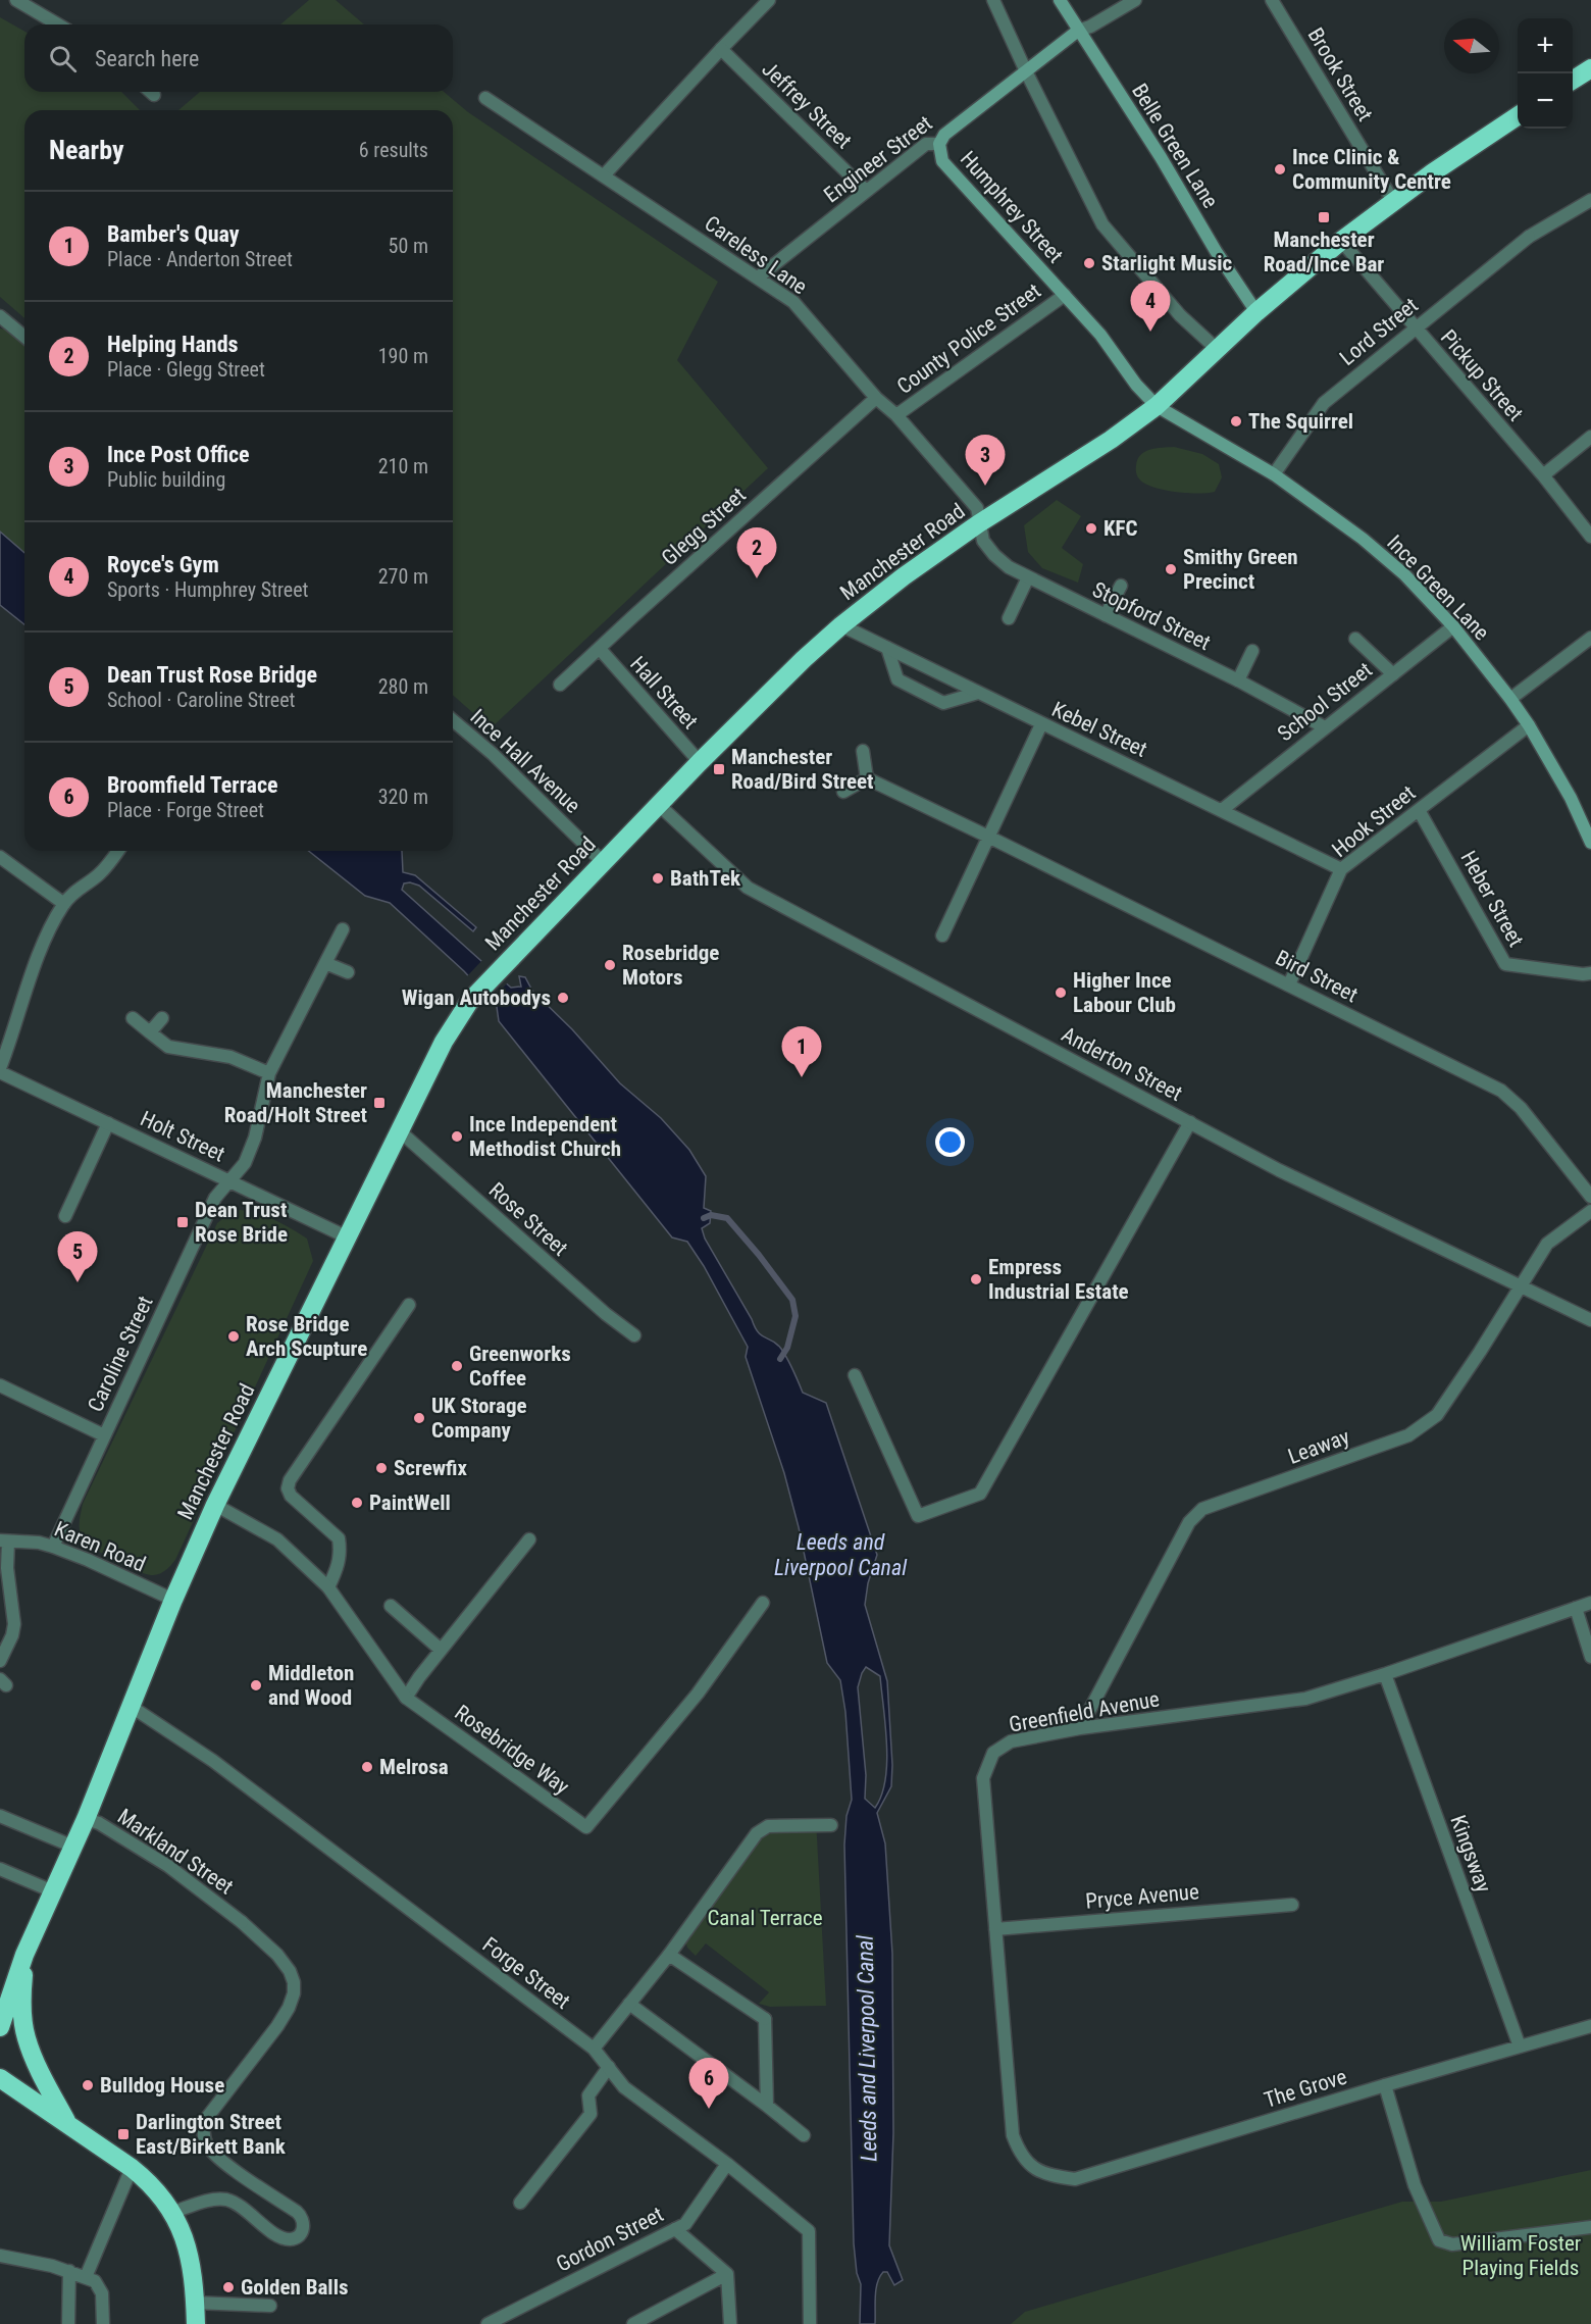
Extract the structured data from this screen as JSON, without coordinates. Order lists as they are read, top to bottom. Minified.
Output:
{"streets":{"highway":["Manchester Road"],"street":["Brook Street","Jeffrey Street","Belle Green Lane","Engineer Street","Humphrey Street","Careless Lane","Lord Street","County Police Street","Pickup Street","Glegg Street","Ince Green Lane","Stopford Street","Hall Street","School Street","Kebel Street","Ince Hall Avenue","Hook Street","Heber Street","Bird Street","Anderton Street","Holt Street","Rose Street","Caroline Street","Leaway","Karen Road","Greenfield Avenue","Rosebridge Way","Markland Street","Kingsway","Pryce Avenue","Forge Street","The Grove","Gordon Street"]},"crossings":[["Brook Street","Manchester Road"],["Jeffrey Street","Engineer Street"],["Belle Green Lane","Engineer Street"],["Belle Green Lane","Manchester Road"],["Engineer Street","Humphrey Street"],["Engineer Street","Careless Lane"],["Humphrey Street","County Police Street"],["Humphrey Street","Manchester Road"],["Humphrey Street","Ince Green Lane"],["Careless Lane","County Police Street"],["Careless Lane","Glegg Street"],["Careless Lane","Manchester Road"],["Careless Lane","Stopford Street"],["Lord Street","Pickup Street"],["Lord Street","Ince Green Lane"],["Pickup Street","Manchester Road"],["Glegg Street","Hall Street"],["Manchester Road","Ince Green Lane"],["Manchester Road","Stopford Street"],["Manchester Road","Hall Street"],["Manchester Road","Kebel Street"],["Manchester Road","Ince Hall Avenue"],["Manchester Road","Anderton Street"],["Manchester Road","Holt Street"],["Manchester Road","Rose Street"],["Manchester Road","Karen Road"],["Manchester Road","Rosebridge Way"],["Manchester Road","Markland Street"],["Manchester Road","Forge Street"],["Ince Green Lane","School Street"],["Ince Green Lane","Hook Street"],["Stopford Street","School Street"],["School Street","Kebel Street"],["Kebel Street","Hook Street"],["Hook Street","Heber Street"],["Hook Street","Bird Street"],["Anderton Street","Leaway"],["Holt Street","Caroline Street"],["Caroline Street","Karen Road"],["Leaway","Greenfield Avenue"],["Greenfield Avenue","Kingsway"],["Greenfield Avenue","Pryce Avenue"],["Greenfield Avenue","The Grove"],["Kingsway","The Grove"],["Forge Street","Gordon Street"]],"water":["Leeds and Liverpool Canal"],"parks":["Canal Terrace","William Foster Playing Fields"],"places":{"other":["Ince Clinic & Community Centre","Starlight Music","The Squirrel","KFC","Smithy Green Precinct","BathTek","Rosebridge Motors","Higher Ince Labour Club","Wigan Autobodys","Ince Independent Methodist Church","Empress Industrial Estate","Rose Bridge Arch Scupture","Greenworks Coffee","UK Storage Company","Screwfix","PaintWell","Middleton and Wood","Melrosa","Bulldog House","Golden Balls"],"transit":["Manchester Road/Ince Bar","Manchester Road/Bird Street","Manchester Road/Holt Street","Dean Trust Rose Bride","Darlington Street East/Birkett Bank"]},"north":"left","page":{"map_buttons":["+","−"],"search":"Search here","heading":["Nearby","6 results"],"list":[{"mark":"1","name":"Bamber's Quay","note":"Place · Anderton Street","value":"50 m"},{"mark":"2","name":"Helping Hands","note":"Place · Glegg Street","value":"190 m"},{"mark":"3","name":"Ince Post Office","note":"Public building","value":"210 m"},{"mark":"4","name":"Royce's Gym","note":"Sports · Humphrey Street","value":"270 m"},{"mark":"5","name":"Dean Trust Rose Bridge","note":"School · Caroline Street","value":"280 m"},{"mark":"6","name":"Broomfield Terrace","note":"Place · Forge Street","value":"320 m"}],"pins":["4","3","2","1","5","6"]}}
